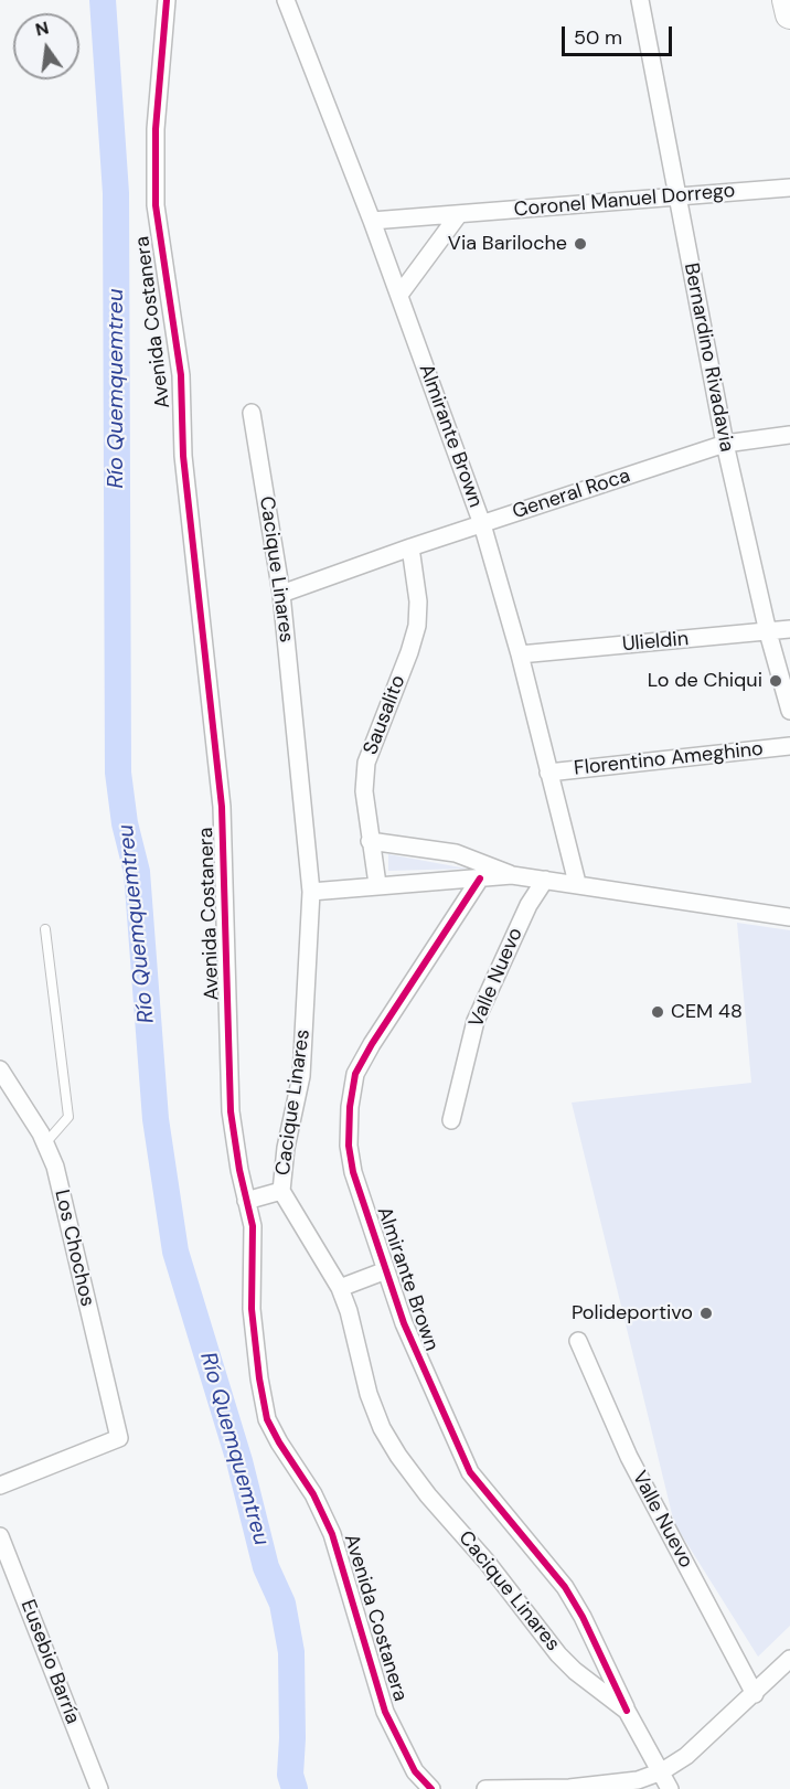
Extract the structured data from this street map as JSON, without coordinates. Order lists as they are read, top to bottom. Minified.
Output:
{"streets":{"street":["Coronel Manuel Dorrego","Avenida Costanera","Bernardino Rivadavia","Almirante Brown","General Roca","Cacique Linares","Ulieldin","Sausalito","Florentino Ameghino","Valle Nuevo","Los Chochos","Eusebio Barría"]},"crossings":[["Coronel Manuel Dorrego","Bernardino Rivadavia"],["Coronel Manuel Dorrego","Almirante Brown"],["Bernardino Rivadavia","General Roca"],["Bernardino Rivadavia","Ulieldin"],["Almirante Brown","General Roca"],["Almirante Brown","Cacique Linares"],["Almirante Brown","Ulieldin"],["Almirante Brown","Florentino Ameghino"],["General Roca","Cacique Linares"],["General Roca","Sausalito"]],"water":["Río Quemquemtreu"],"places":["Via Bariloche","Lo de Chiqui","CEM 48","Polideportivo"],"scale_bar":"50 m","north":"top"}
